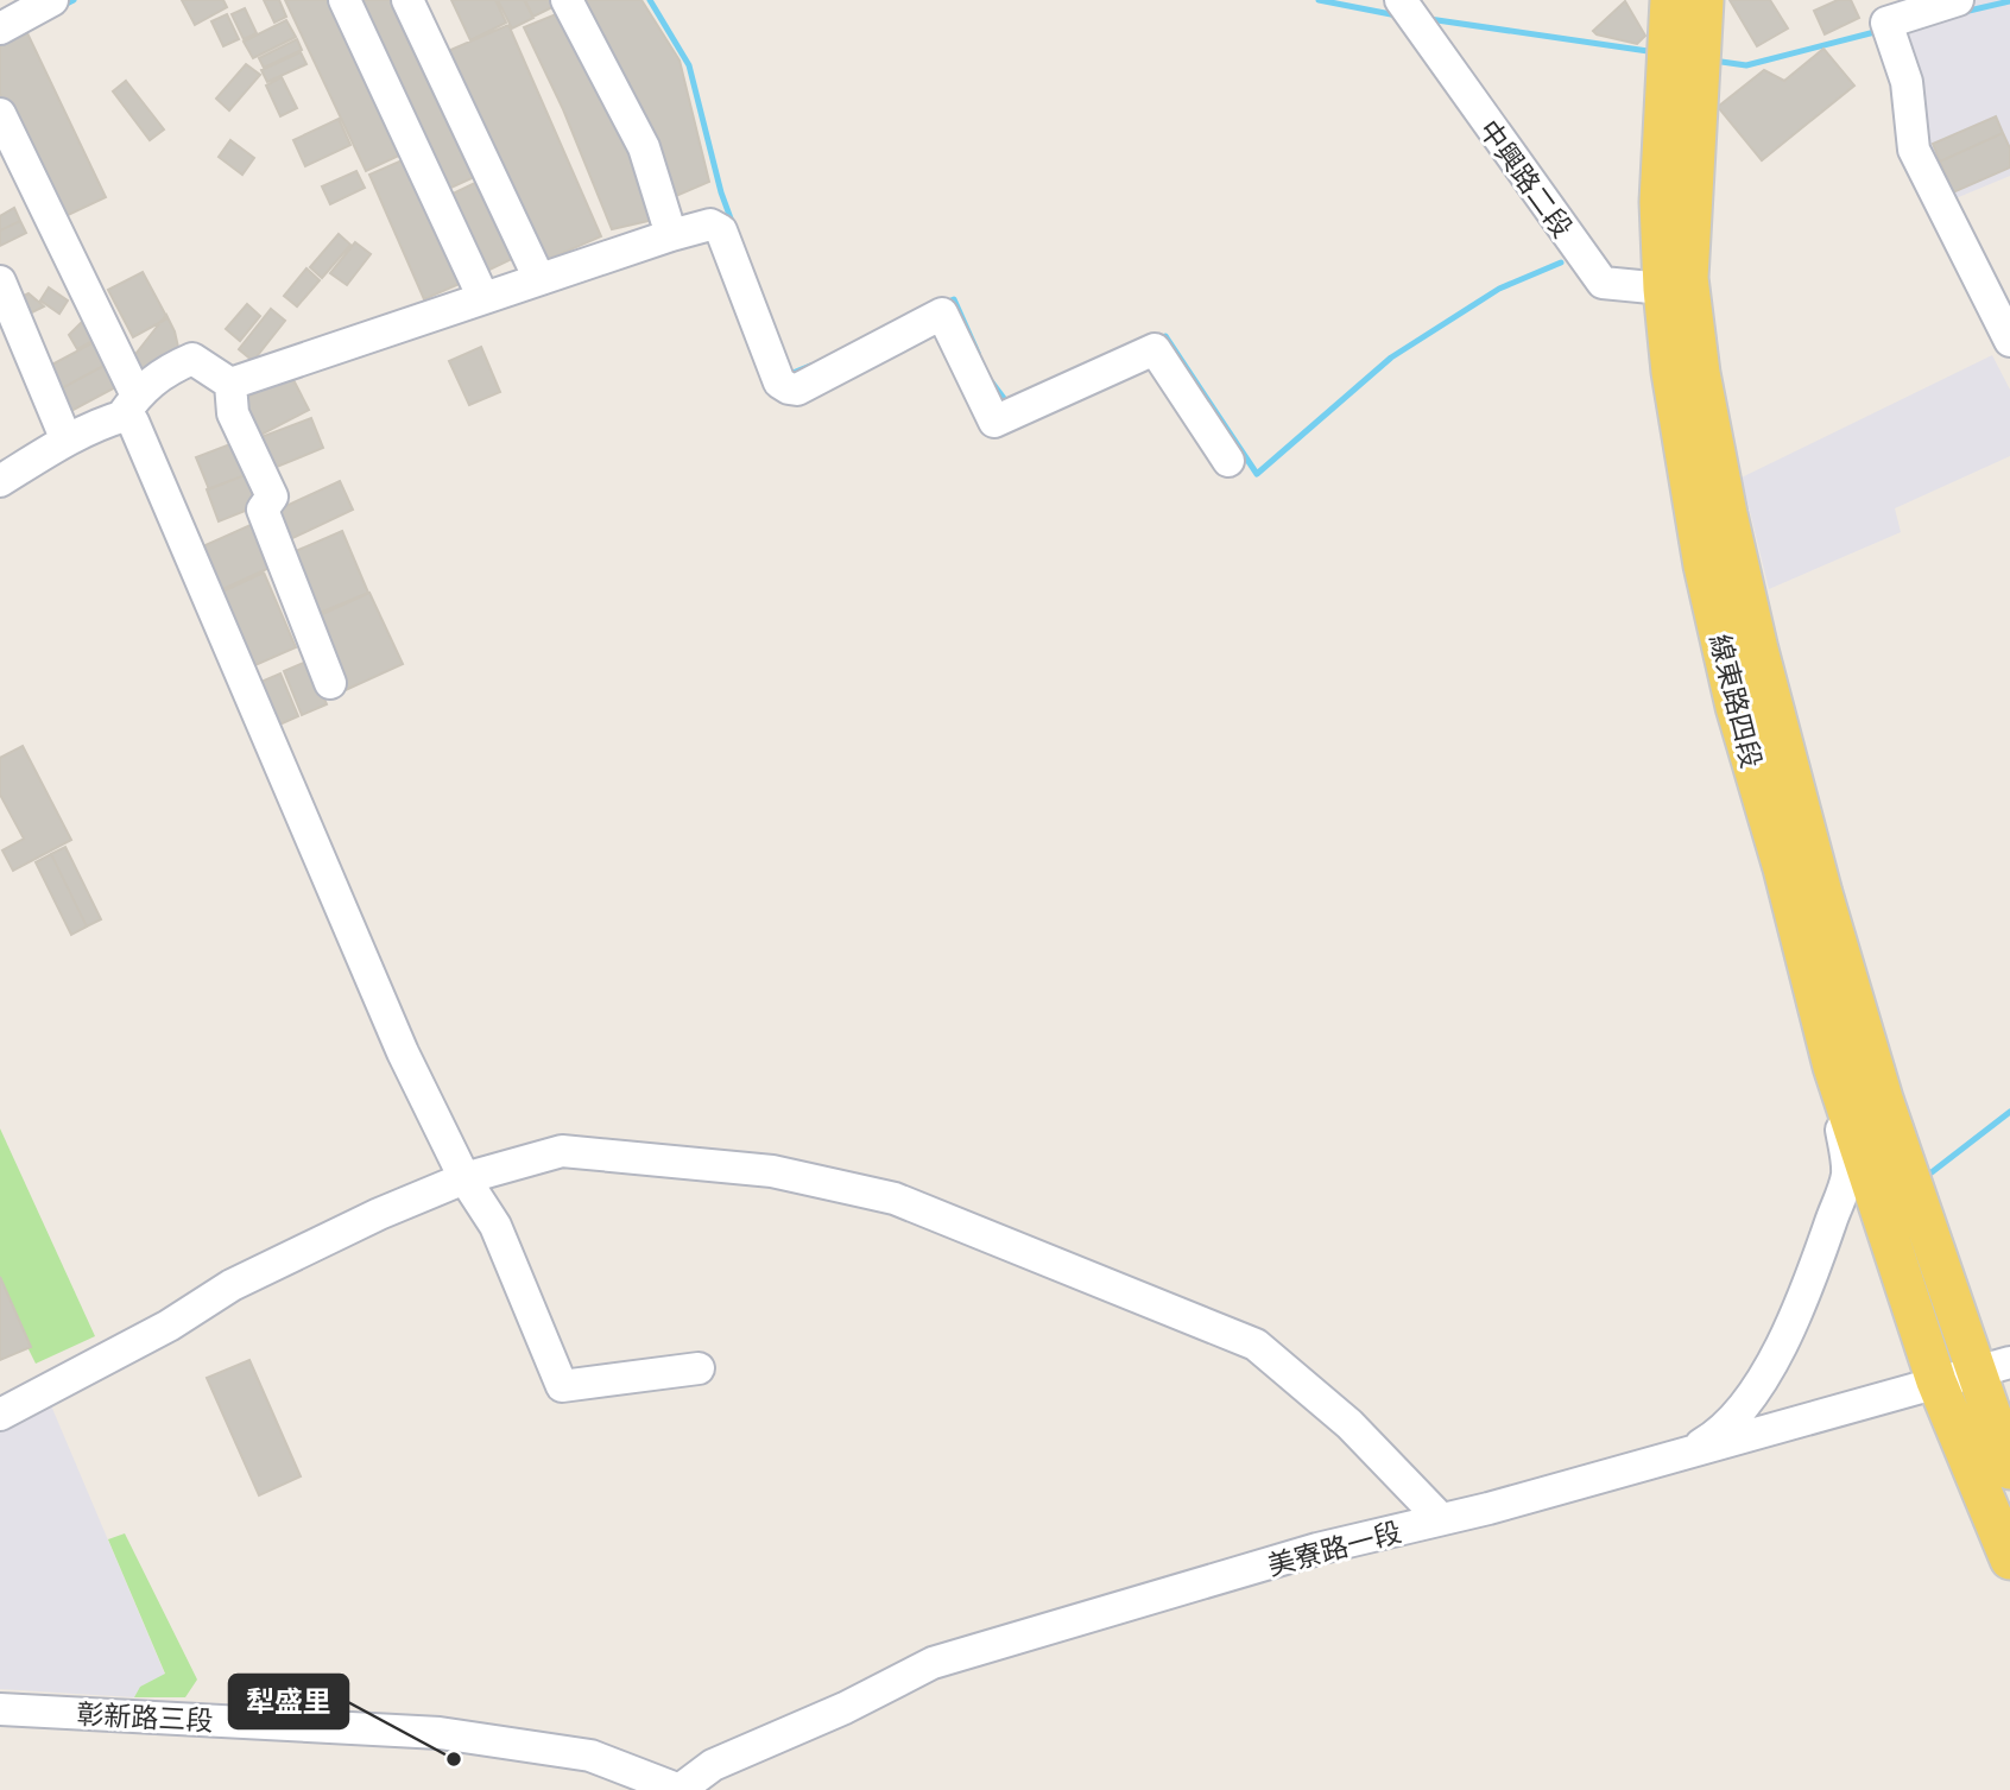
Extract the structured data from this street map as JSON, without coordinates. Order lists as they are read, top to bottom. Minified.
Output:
{"streets":{"main road":["線東路四段"],"street":["中興路二段","美寮路一段","彰新路三段"]},"crossings":[["中興路二段","線東路四段"],["線東路四段","美寮路一段"],["美寮路一段","彰新路三段"]],"places":["犁盛里"]}
